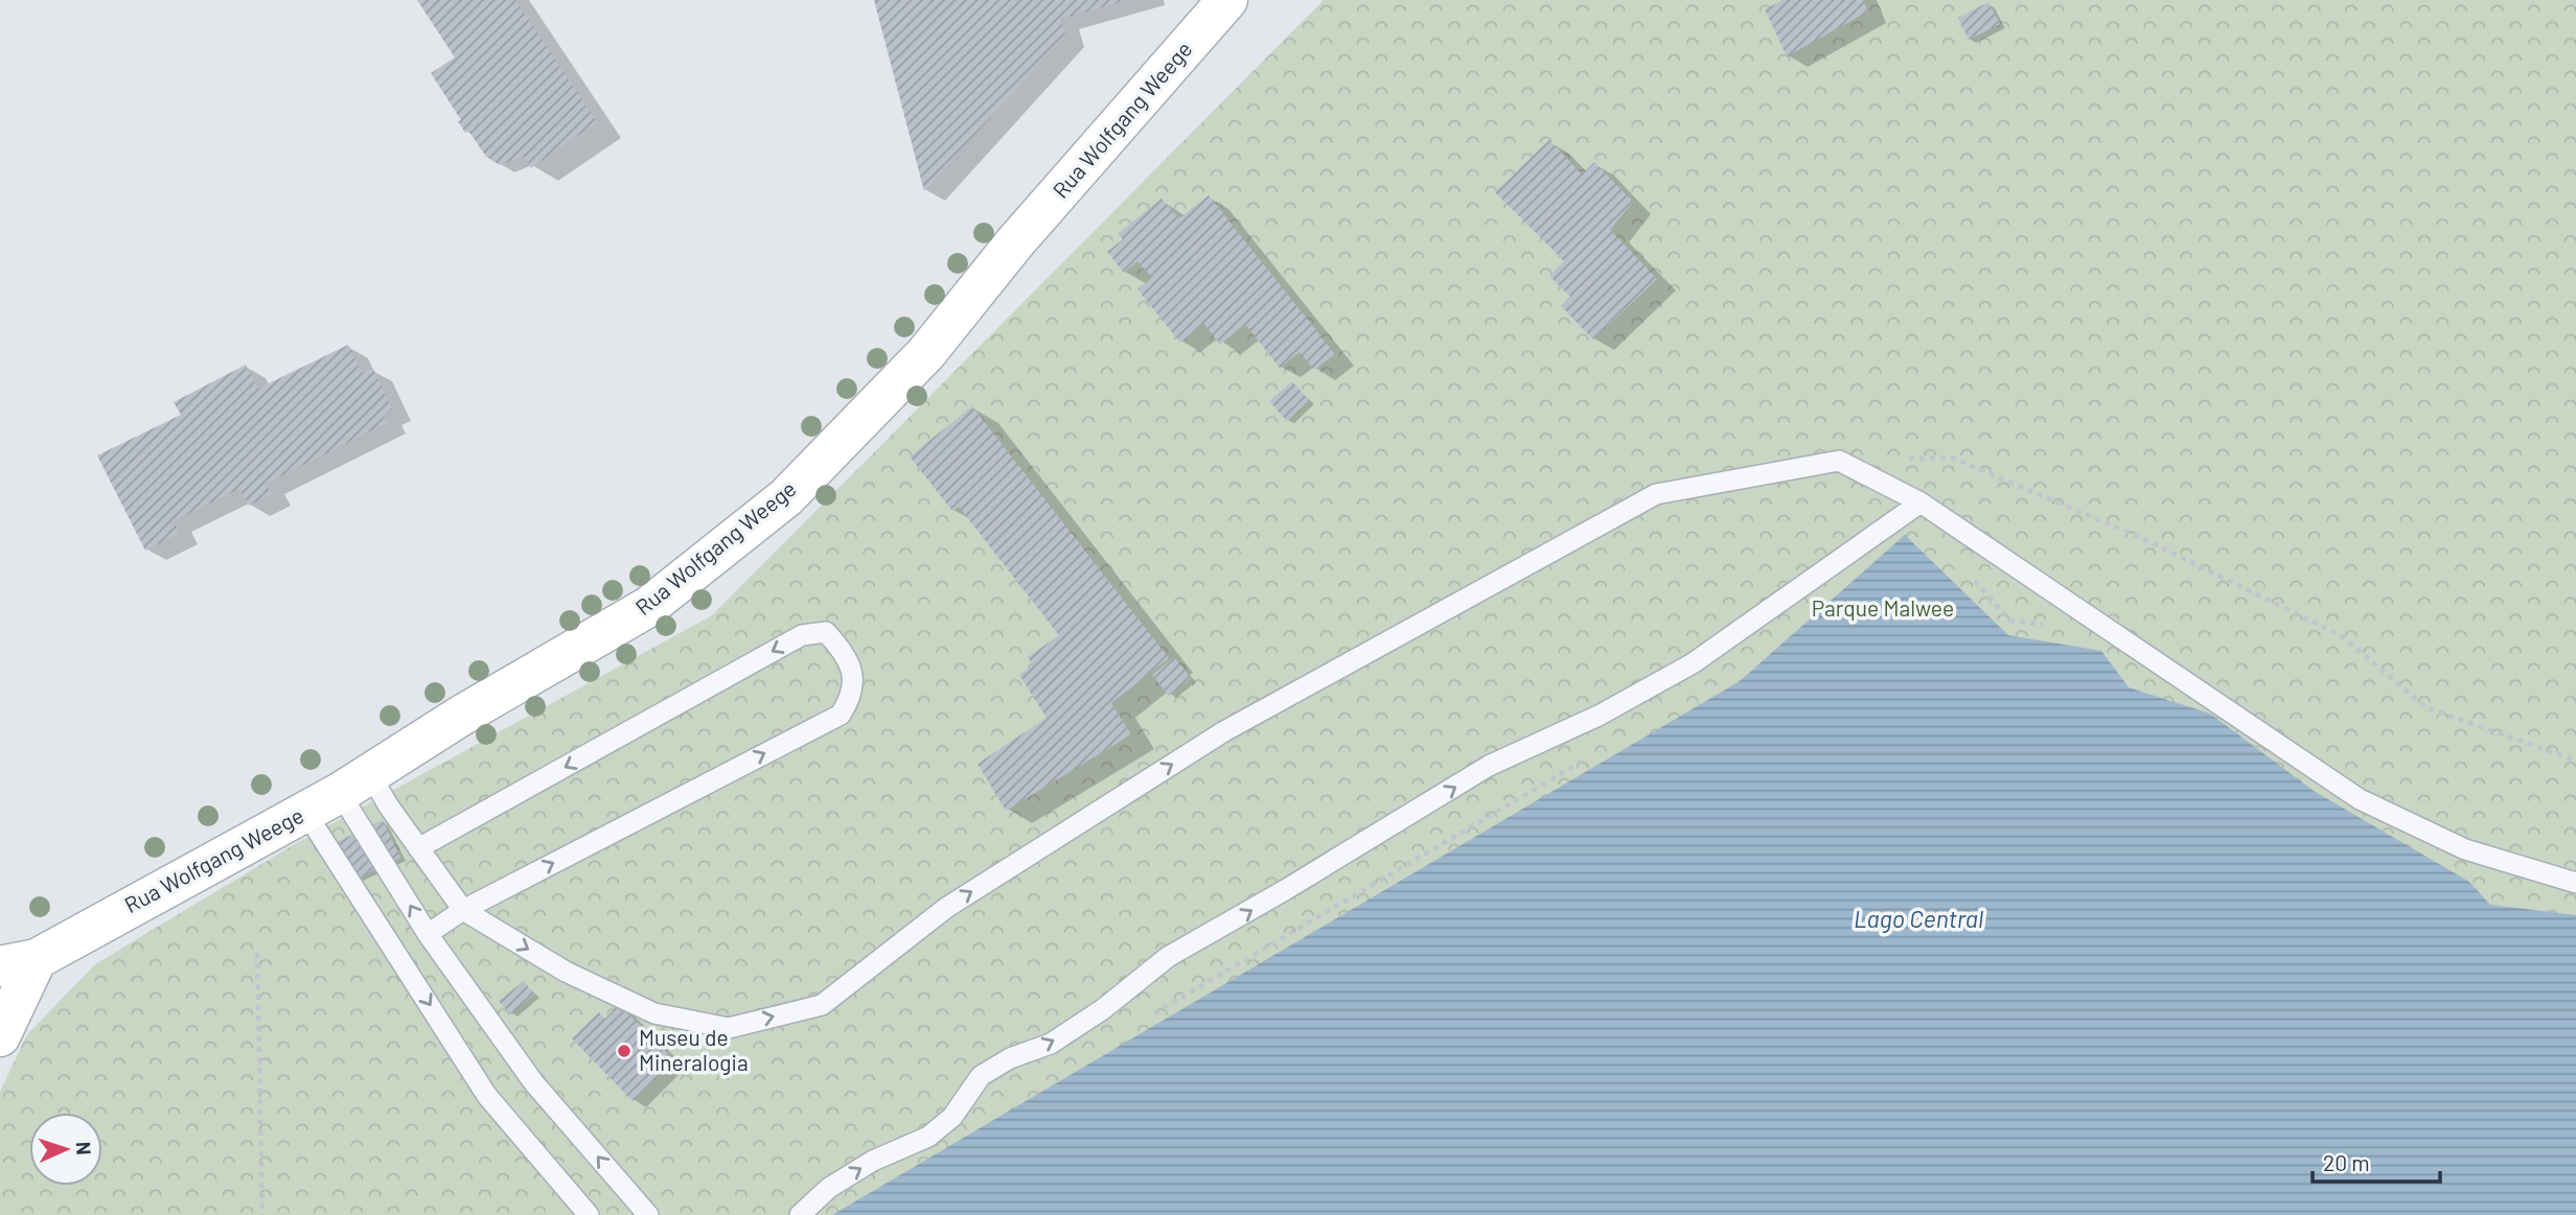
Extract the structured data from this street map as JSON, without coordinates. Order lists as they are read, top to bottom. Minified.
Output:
{"streets":{"street":["Rua Wolfgang Weege"]},"water":["Lago Central"],"parks":["Parque Malwee"],"places":["Museu de Mineralogia"],"scale_bar":"20 m","north":"right"}
